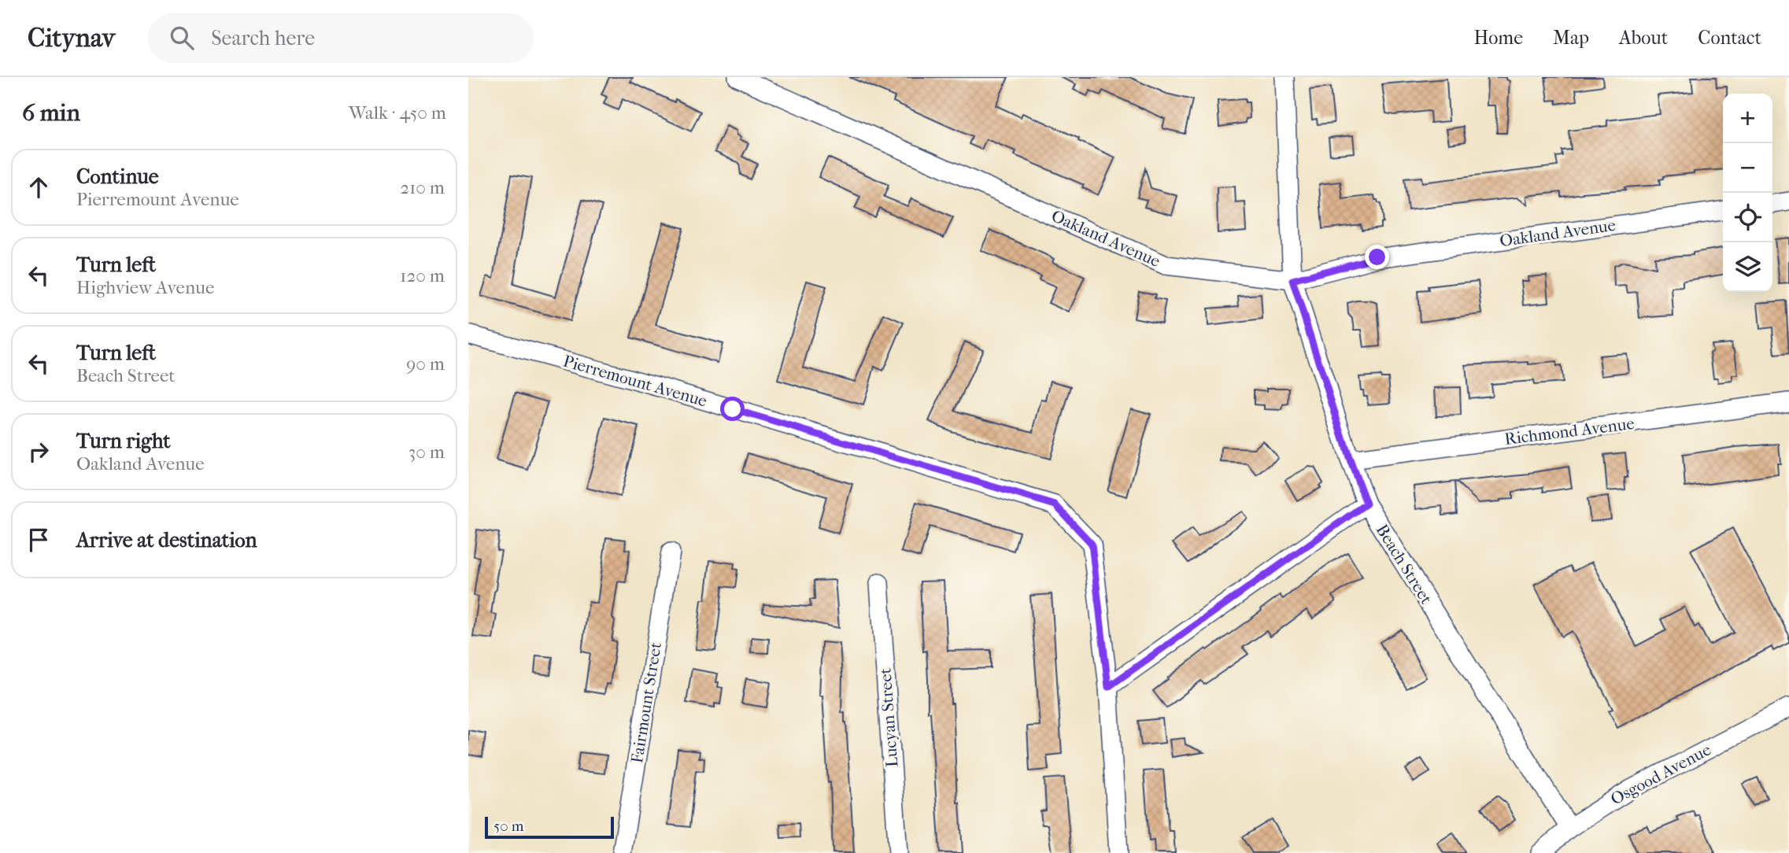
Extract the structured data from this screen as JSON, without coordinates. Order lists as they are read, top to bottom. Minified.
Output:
{"streets":{"street":["Oakland Avenue","Pierremount Avenue","Richmond Avenue","Beach Street","Fairmount Street","Lucyan Street","Osgood Avenue"]},"crossings":[["Oakland Avenue","Beach Street"],["Richmond Avenue","Beach Street"],["Beach Street","Osgood Avenue"]],"scale_bar":"50 m","page":{"header":"Citynav","search":"Search here","nav":["Home","Map","About","Contact"],"heading":["6 min","Walk · 450 m"],"map_buttons":["+","−"],"list":[["Continue","Pierremount Avenue","210 m"],["Turn left","Highview Avenue","120 m"],["Turn left","Beach Street","90 m"],["Turn right","Oakland Avenue","30 m"],"Arrive at destination"],"scale":"50 m"}}
